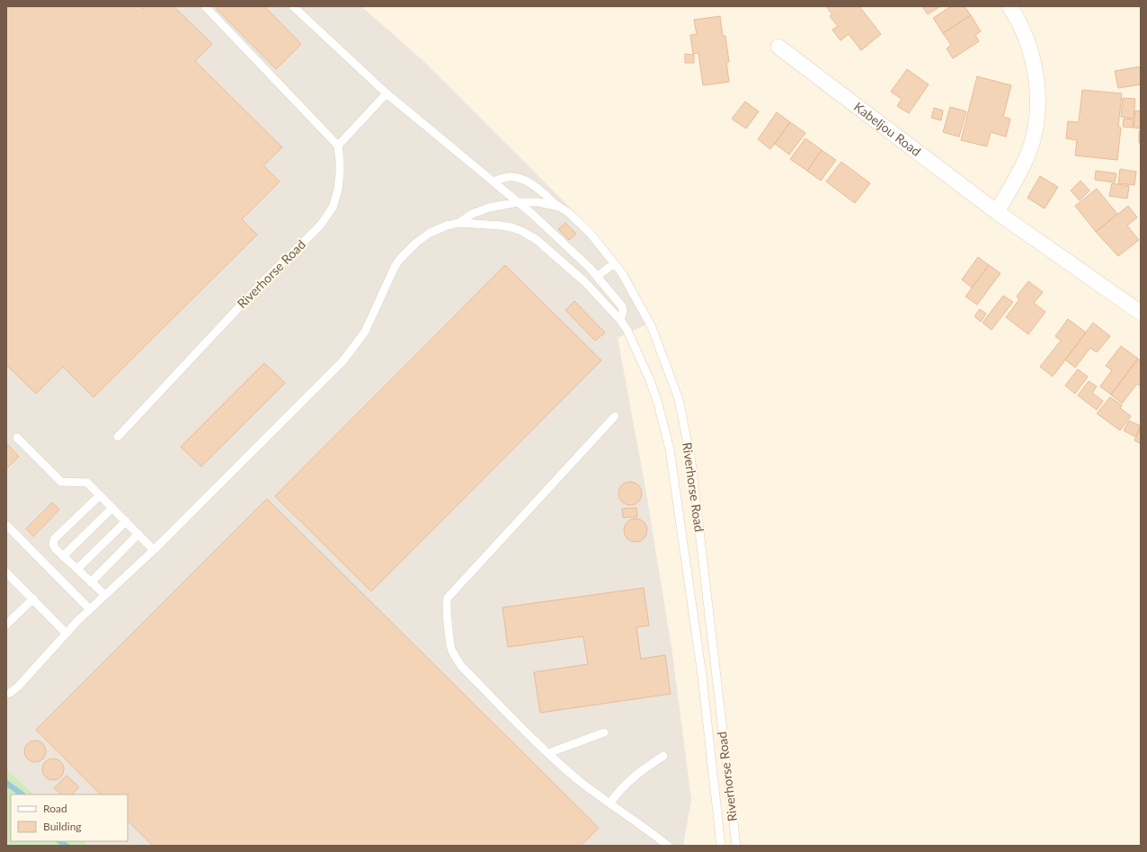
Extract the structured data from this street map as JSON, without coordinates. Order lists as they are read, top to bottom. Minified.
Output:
{"streets":{"street":["Kabeljou Road"],"lane":["Riverhorse Road"]},"legend":["Road","Building"]}
